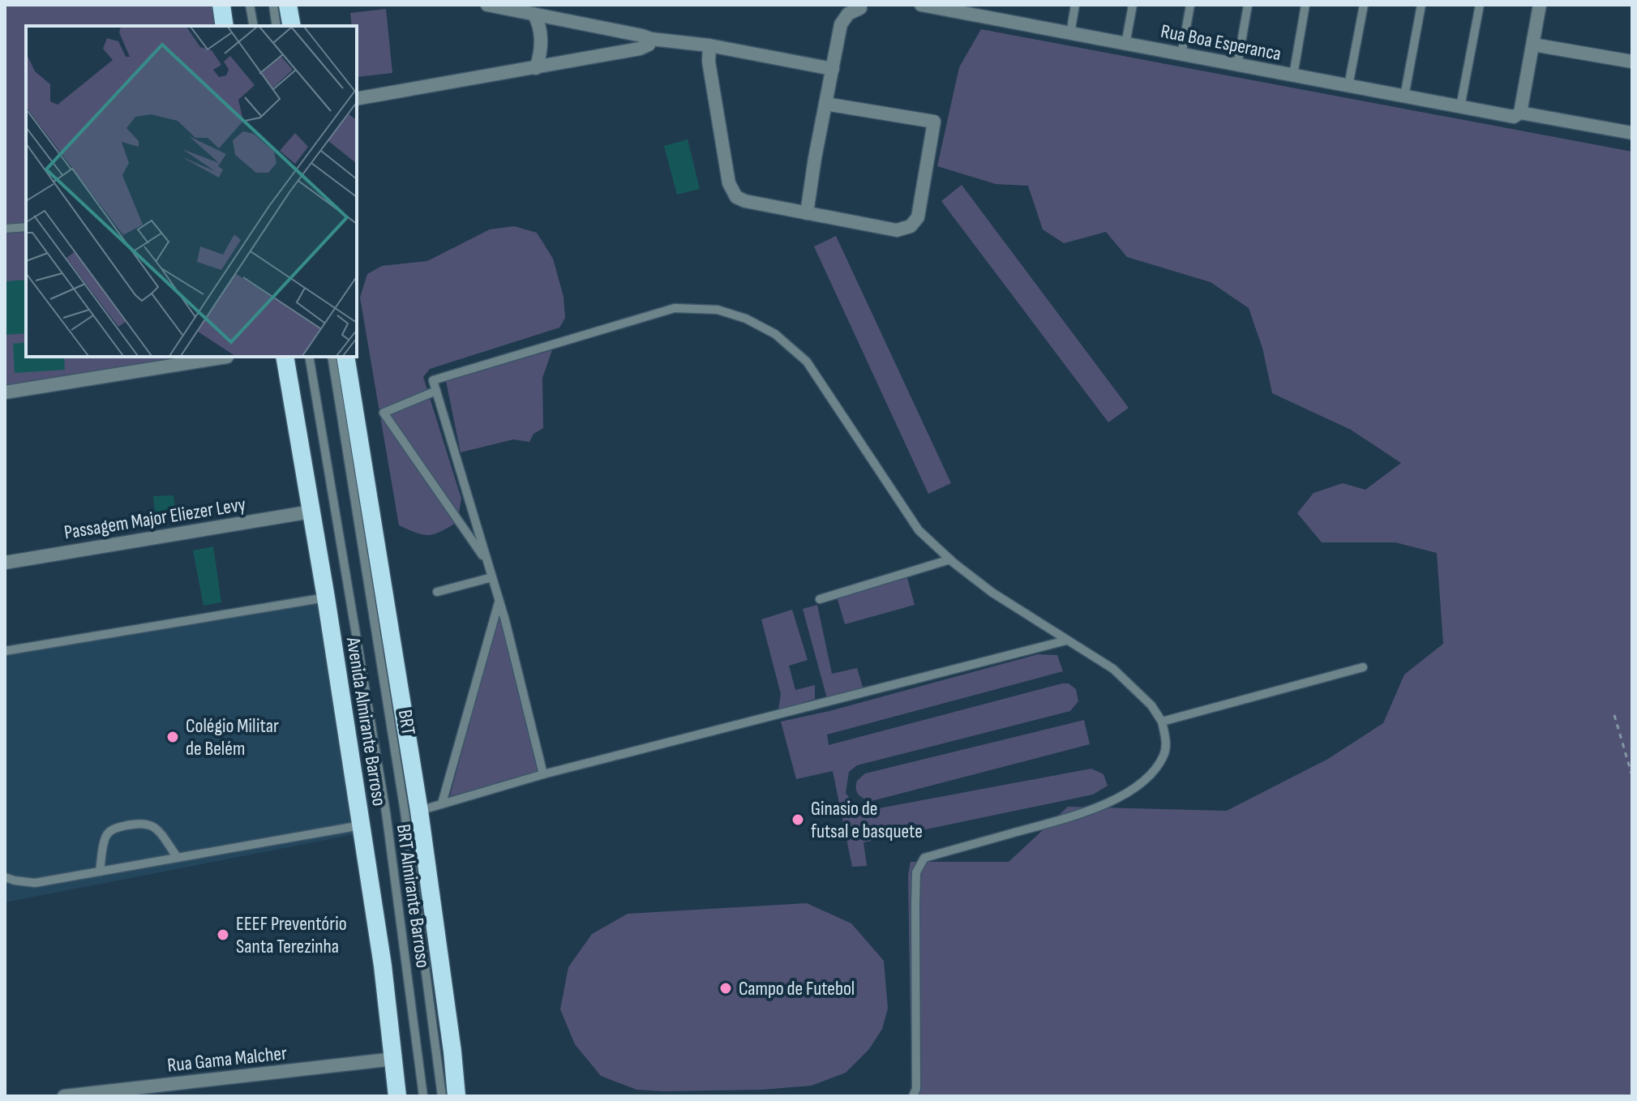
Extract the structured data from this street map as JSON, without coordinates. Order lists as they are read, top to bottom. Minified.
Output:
{"streets":{"highway":["Avenida Almirante Barroso"],"street":["Rua Boa Esperanca","Passagem Major Eliezer Levy","Rua Gama Malcher"],"lane":["BRT","BRT Almirante Barroso"]},"crossings":[["Passagem Major Eliezer Levy","Avenida Almirante Barroso"],["Avenida Almirante Barroso","Rua Gama Malcher"]],"places":["Colégio Militar de Belém","Ginasio de futsal e basquete","EEEF Preventório Santa Terezinha","Campo de Futebol"]}
